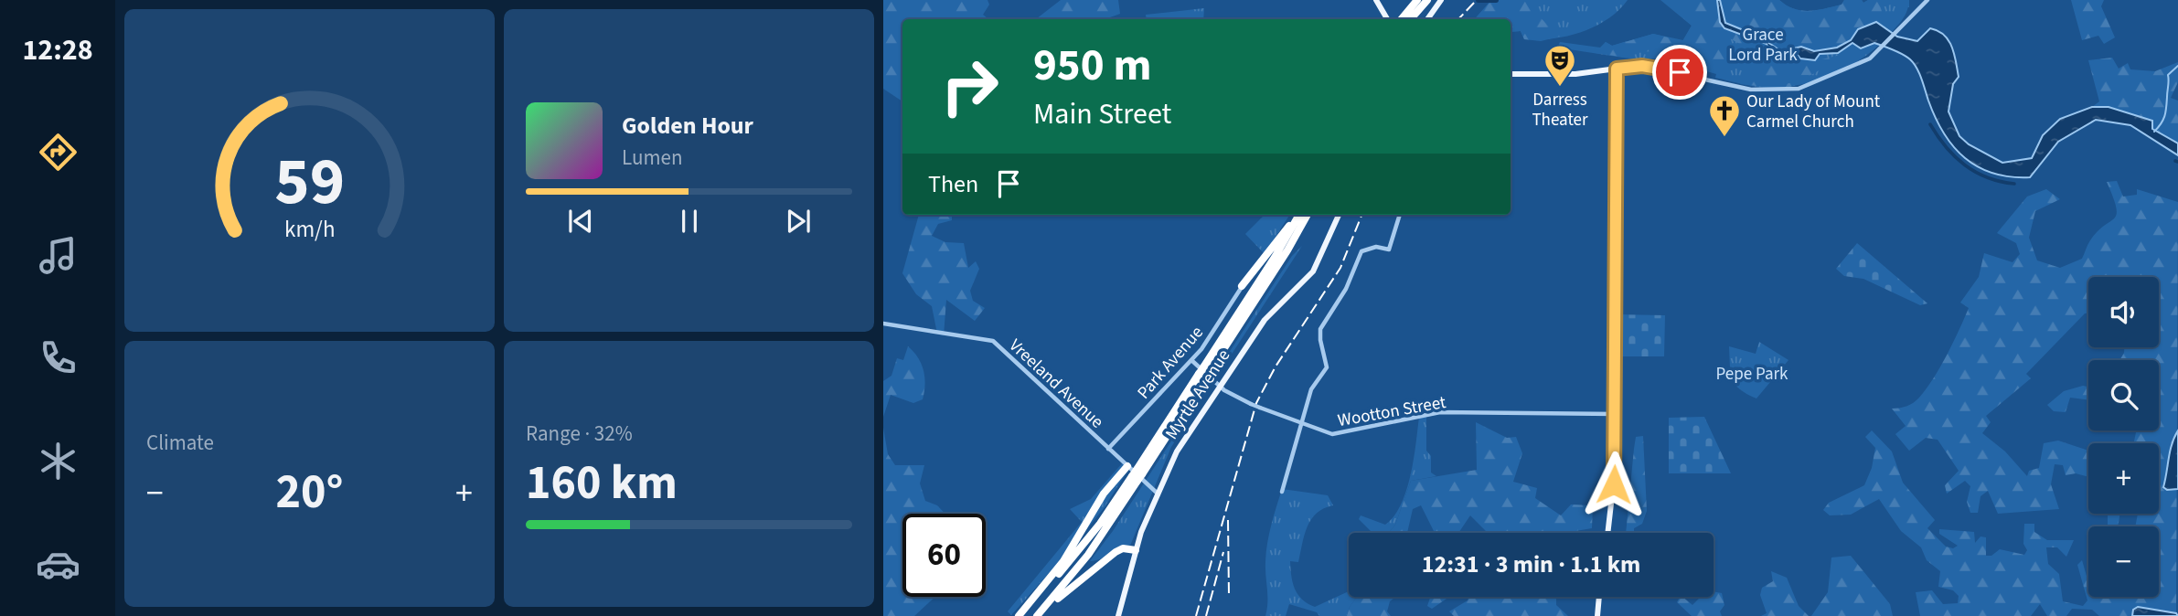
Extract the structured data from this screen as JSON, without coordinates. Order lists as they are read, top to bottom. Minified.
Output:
{"streets":{"main road":["Myrtle Avenue"],"street":["Park Avenue","Vreeland Avenue","Wootton Street"]},"crossings":[["Park Avenue","Vreeland Avenue"],["Park Avenue","Wootton Street"],["Vreeland Avenue","Myrtle Avenue"],["Myrtle Avenue","Wootton Street"]],"parks":["Grace Lord Park","Pepe Park"],"places":{"theatre":["Darress Theater"],"church":["Our Lady of Mount Carmel Church"]},"page":{"tabs":"12:28","turn":["950 m","Main Street"],"song":["Golden Hour","Lumen"],"then":"Then","map_buttons":["+","−"],"tile":["Climate",["Range · 32%","160 km"]],"heat":["−","20°","+"],"limit":"60","trip":"12:31 · 3 min · 1.1 km","gauge":["59","km/h"]}}
